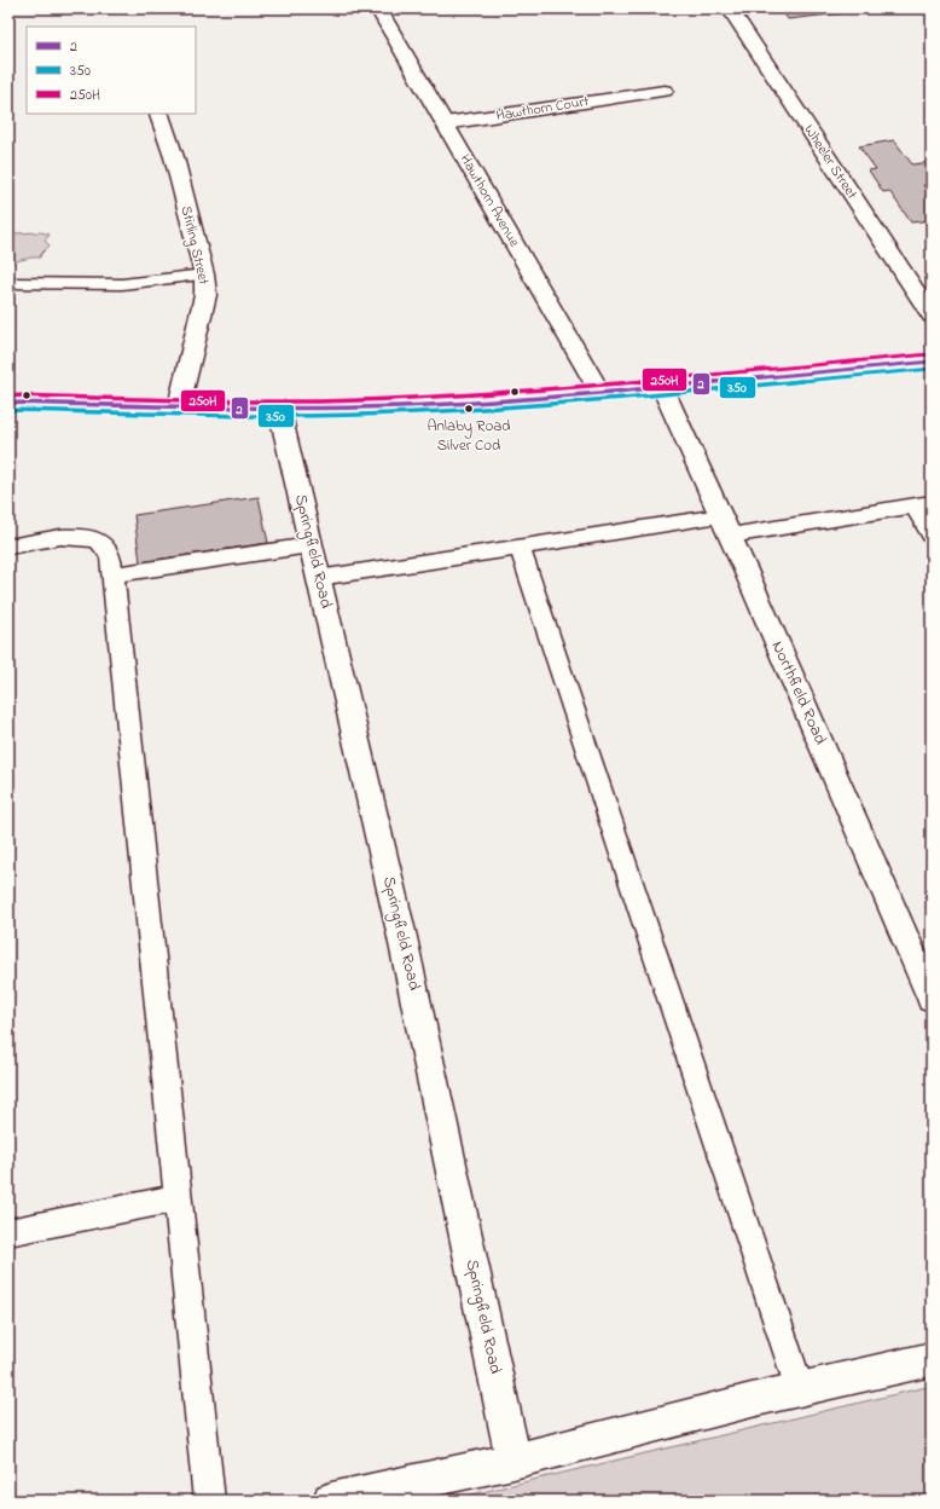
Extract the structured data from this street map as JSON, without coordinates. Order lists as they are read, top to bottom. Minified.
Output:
{"streets":{"street":["Hawthorn Court","Wheeler Street","Hawthorn Avenue","Stirling Street","Springfield Road","Northfield Road"]},"crossings":[["Hawthorn Court","Hawthorn Avenue"]],"places":["Anlaby Road Silver Cod"],"lines":["transit line 250H","transit line 2","transit line 350"],"legend":["2","350","250H"]}
